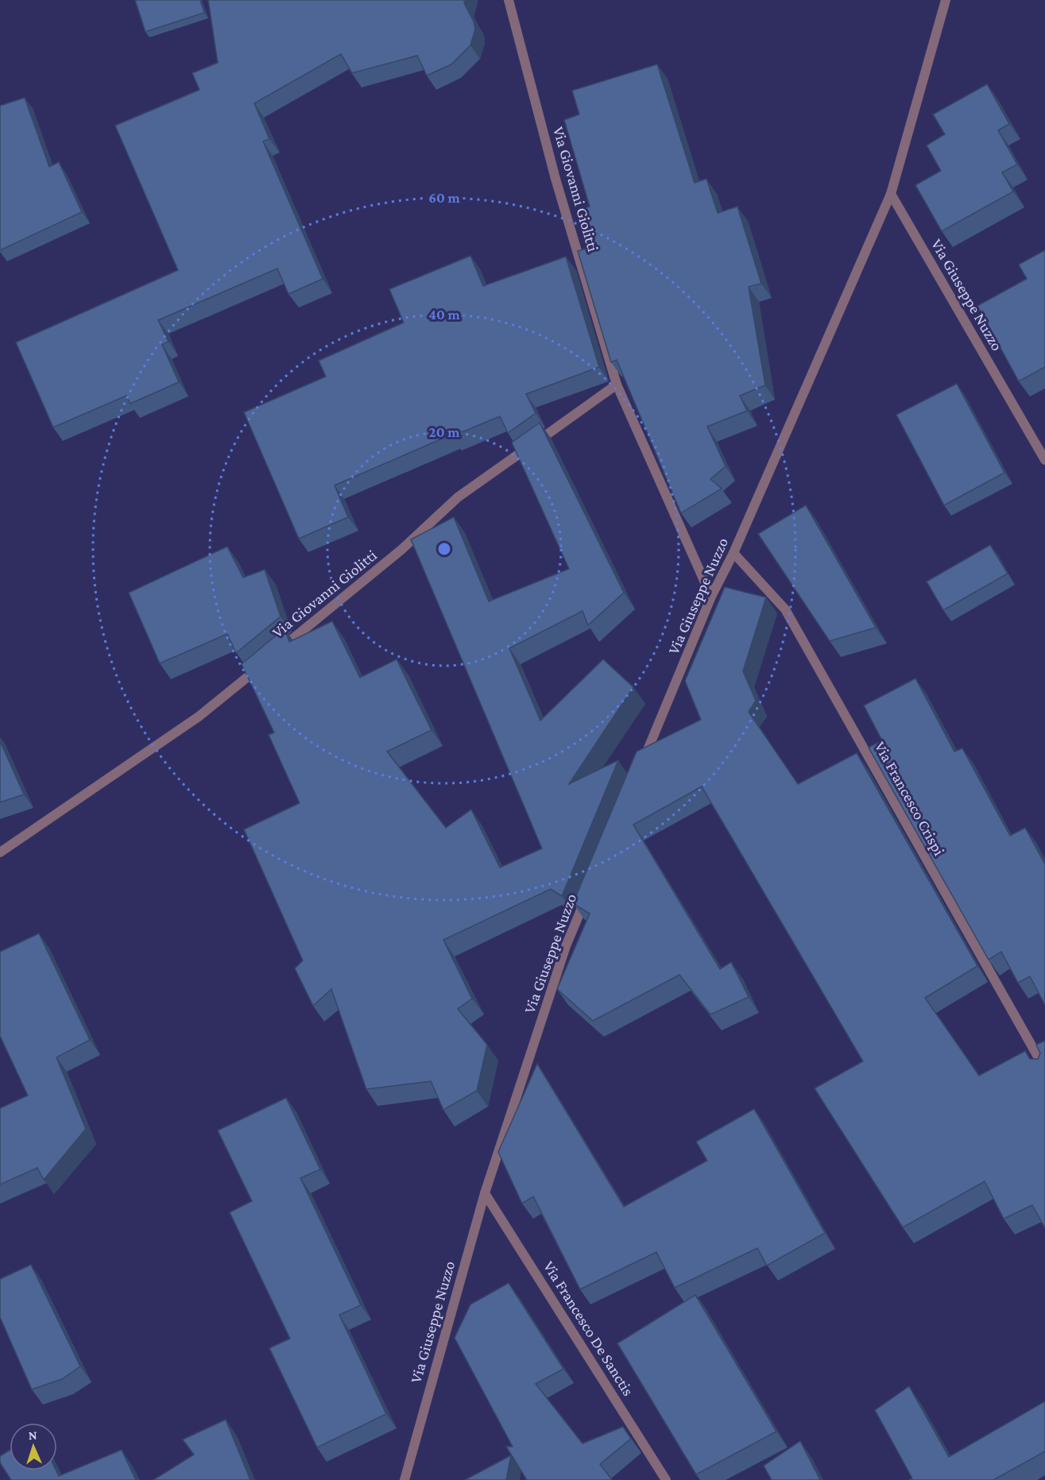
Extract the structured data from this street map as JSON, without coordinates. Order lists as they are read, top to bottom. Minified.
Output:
{"streets":{"street":["Via Giovanni Giolitti","Via Giuseppe Nuzzo","Via Francesco Crispi","Via Francesco De Sanctis"]},"crossings":[["Via Giovanni Giolitti","Via Giuseppe Nuzzo"],["Via Giuseppe Nuzzo","Via Francesco Crispi"],["Via Giuseppe Nuzzo","Via Francesco De Sanctis"]],"north":"top","rings":["60 m","40 m","20 m"]}
